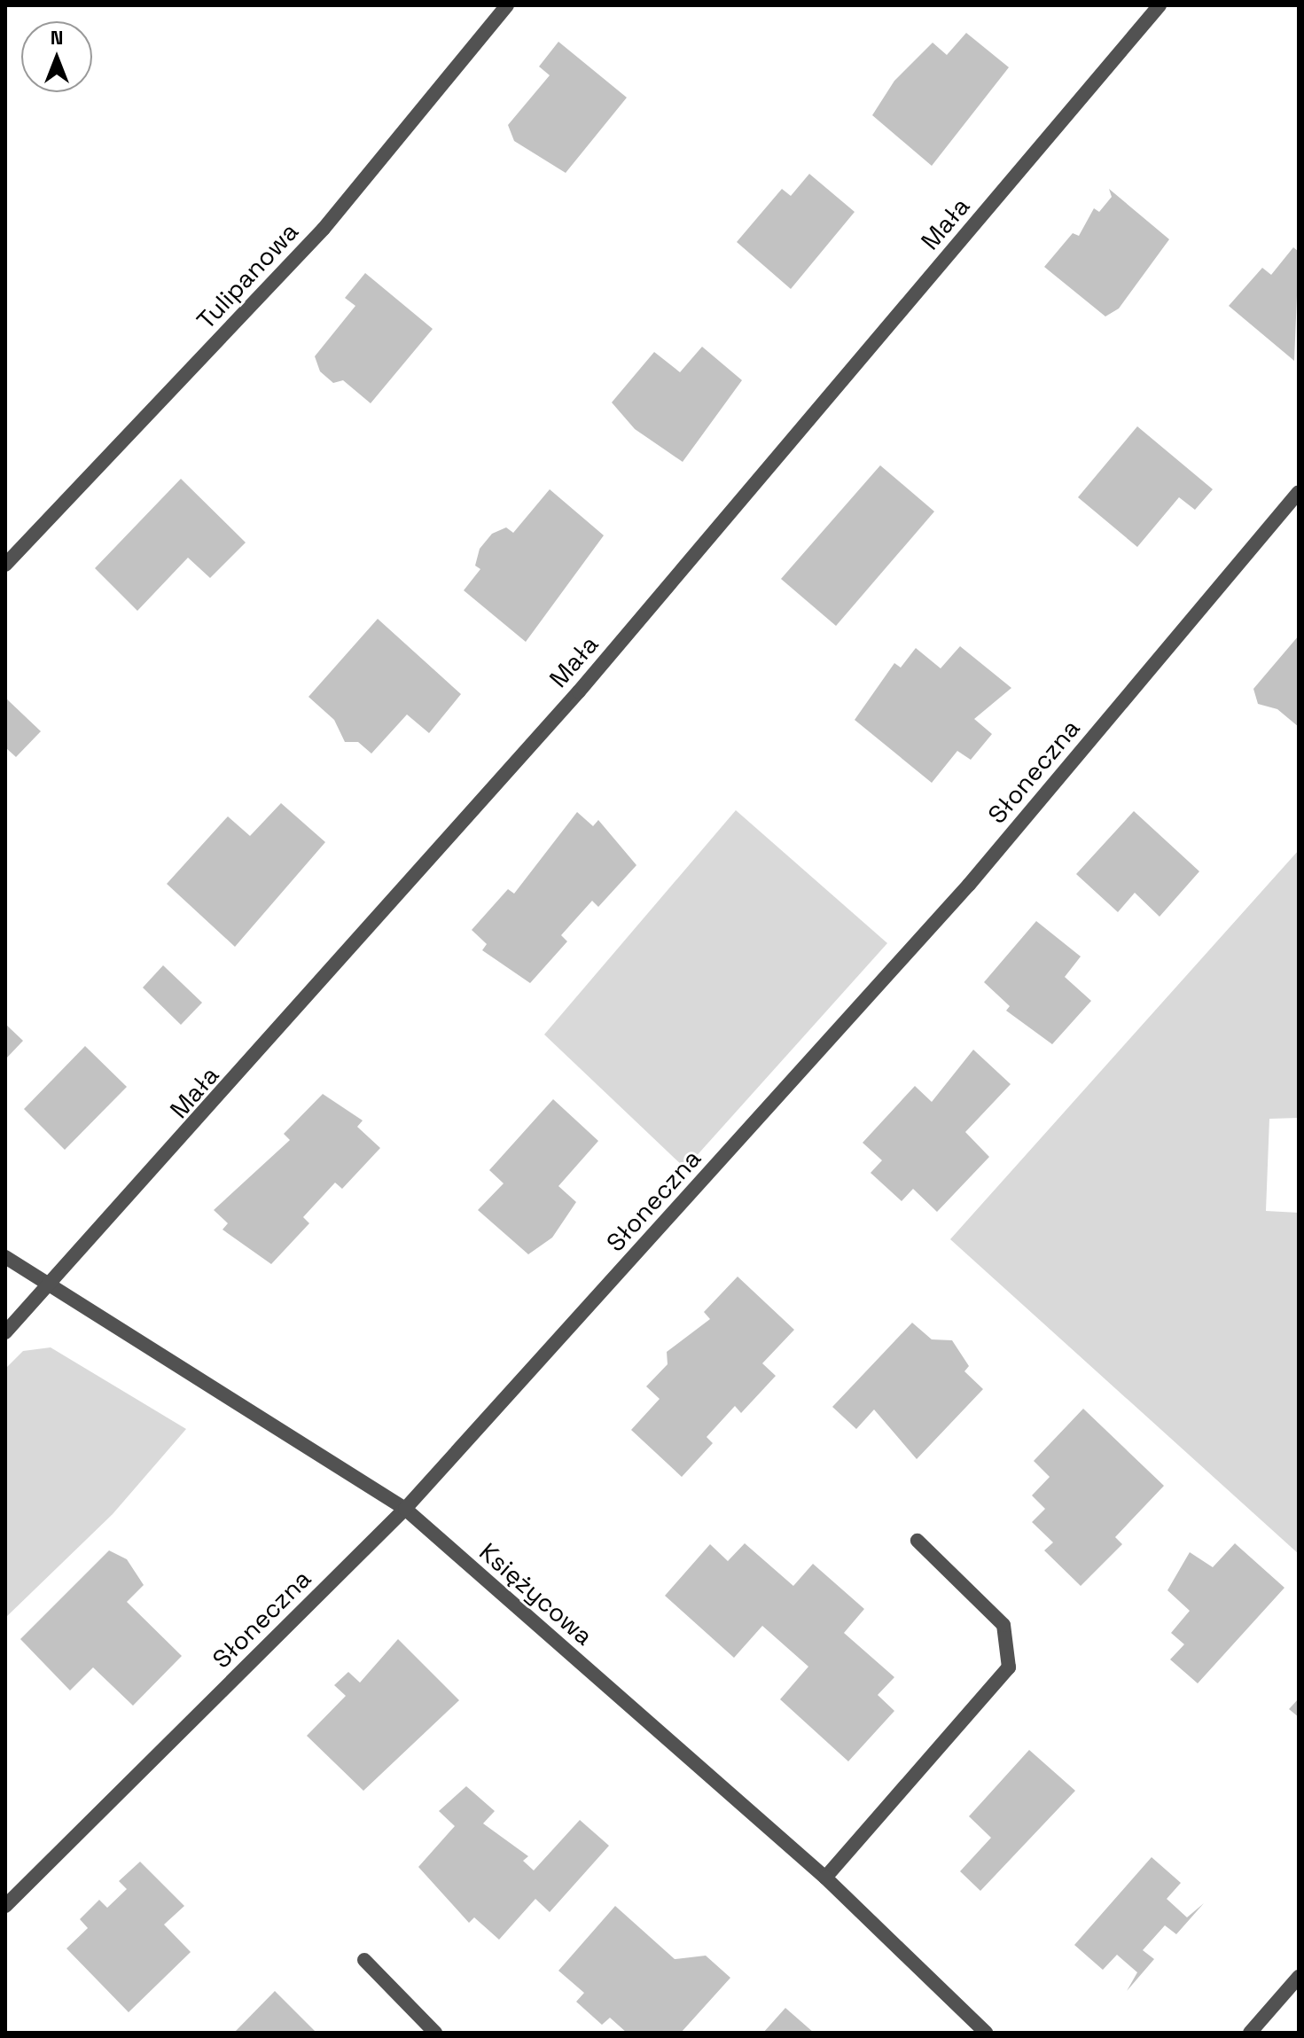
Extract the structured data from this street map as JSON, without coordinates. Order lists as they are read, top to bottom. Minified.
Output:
{"streets":{"street":["Mała","Tulipanowa","Słoneczna","Księżycowa"]},"crossings":[["Mała","Księżycowa"],["Słoneczna","Księżycowa"]],"north":"top"}
